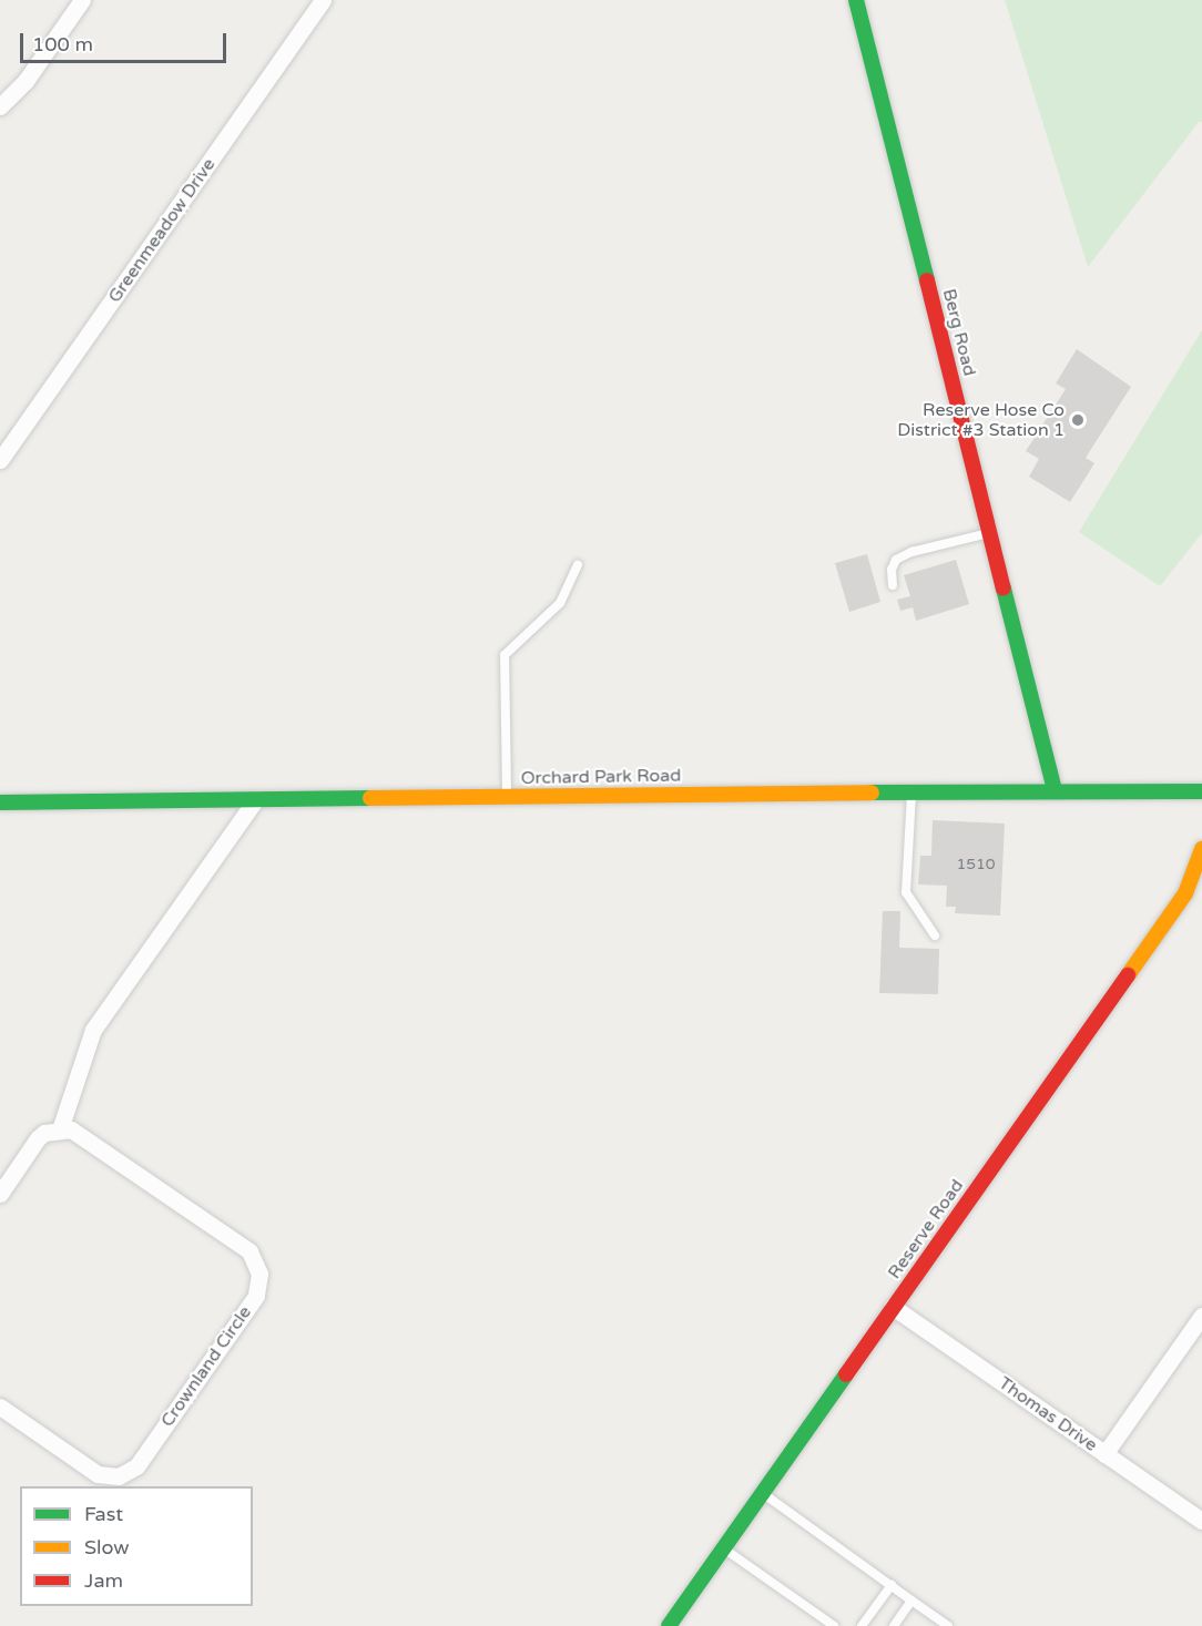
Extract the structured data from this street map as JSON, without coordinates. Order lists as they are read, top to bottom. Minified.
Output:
{"streets":{"street":["Greenmeadow Drive","Berg Road","Orchard Park Road","Reserve Road","Crownland Circle","Thomas Drive"]},"crossings":[["Berg Road","Orchard Park Road"],["Reserve Road","Thomas Drive"]],"places":["Reserve Hose Co District #3 Station 1"],"house_numbers":["1510"],"legend":["Fast","Slow","Jam"],"scale_bar":"100 m"}
